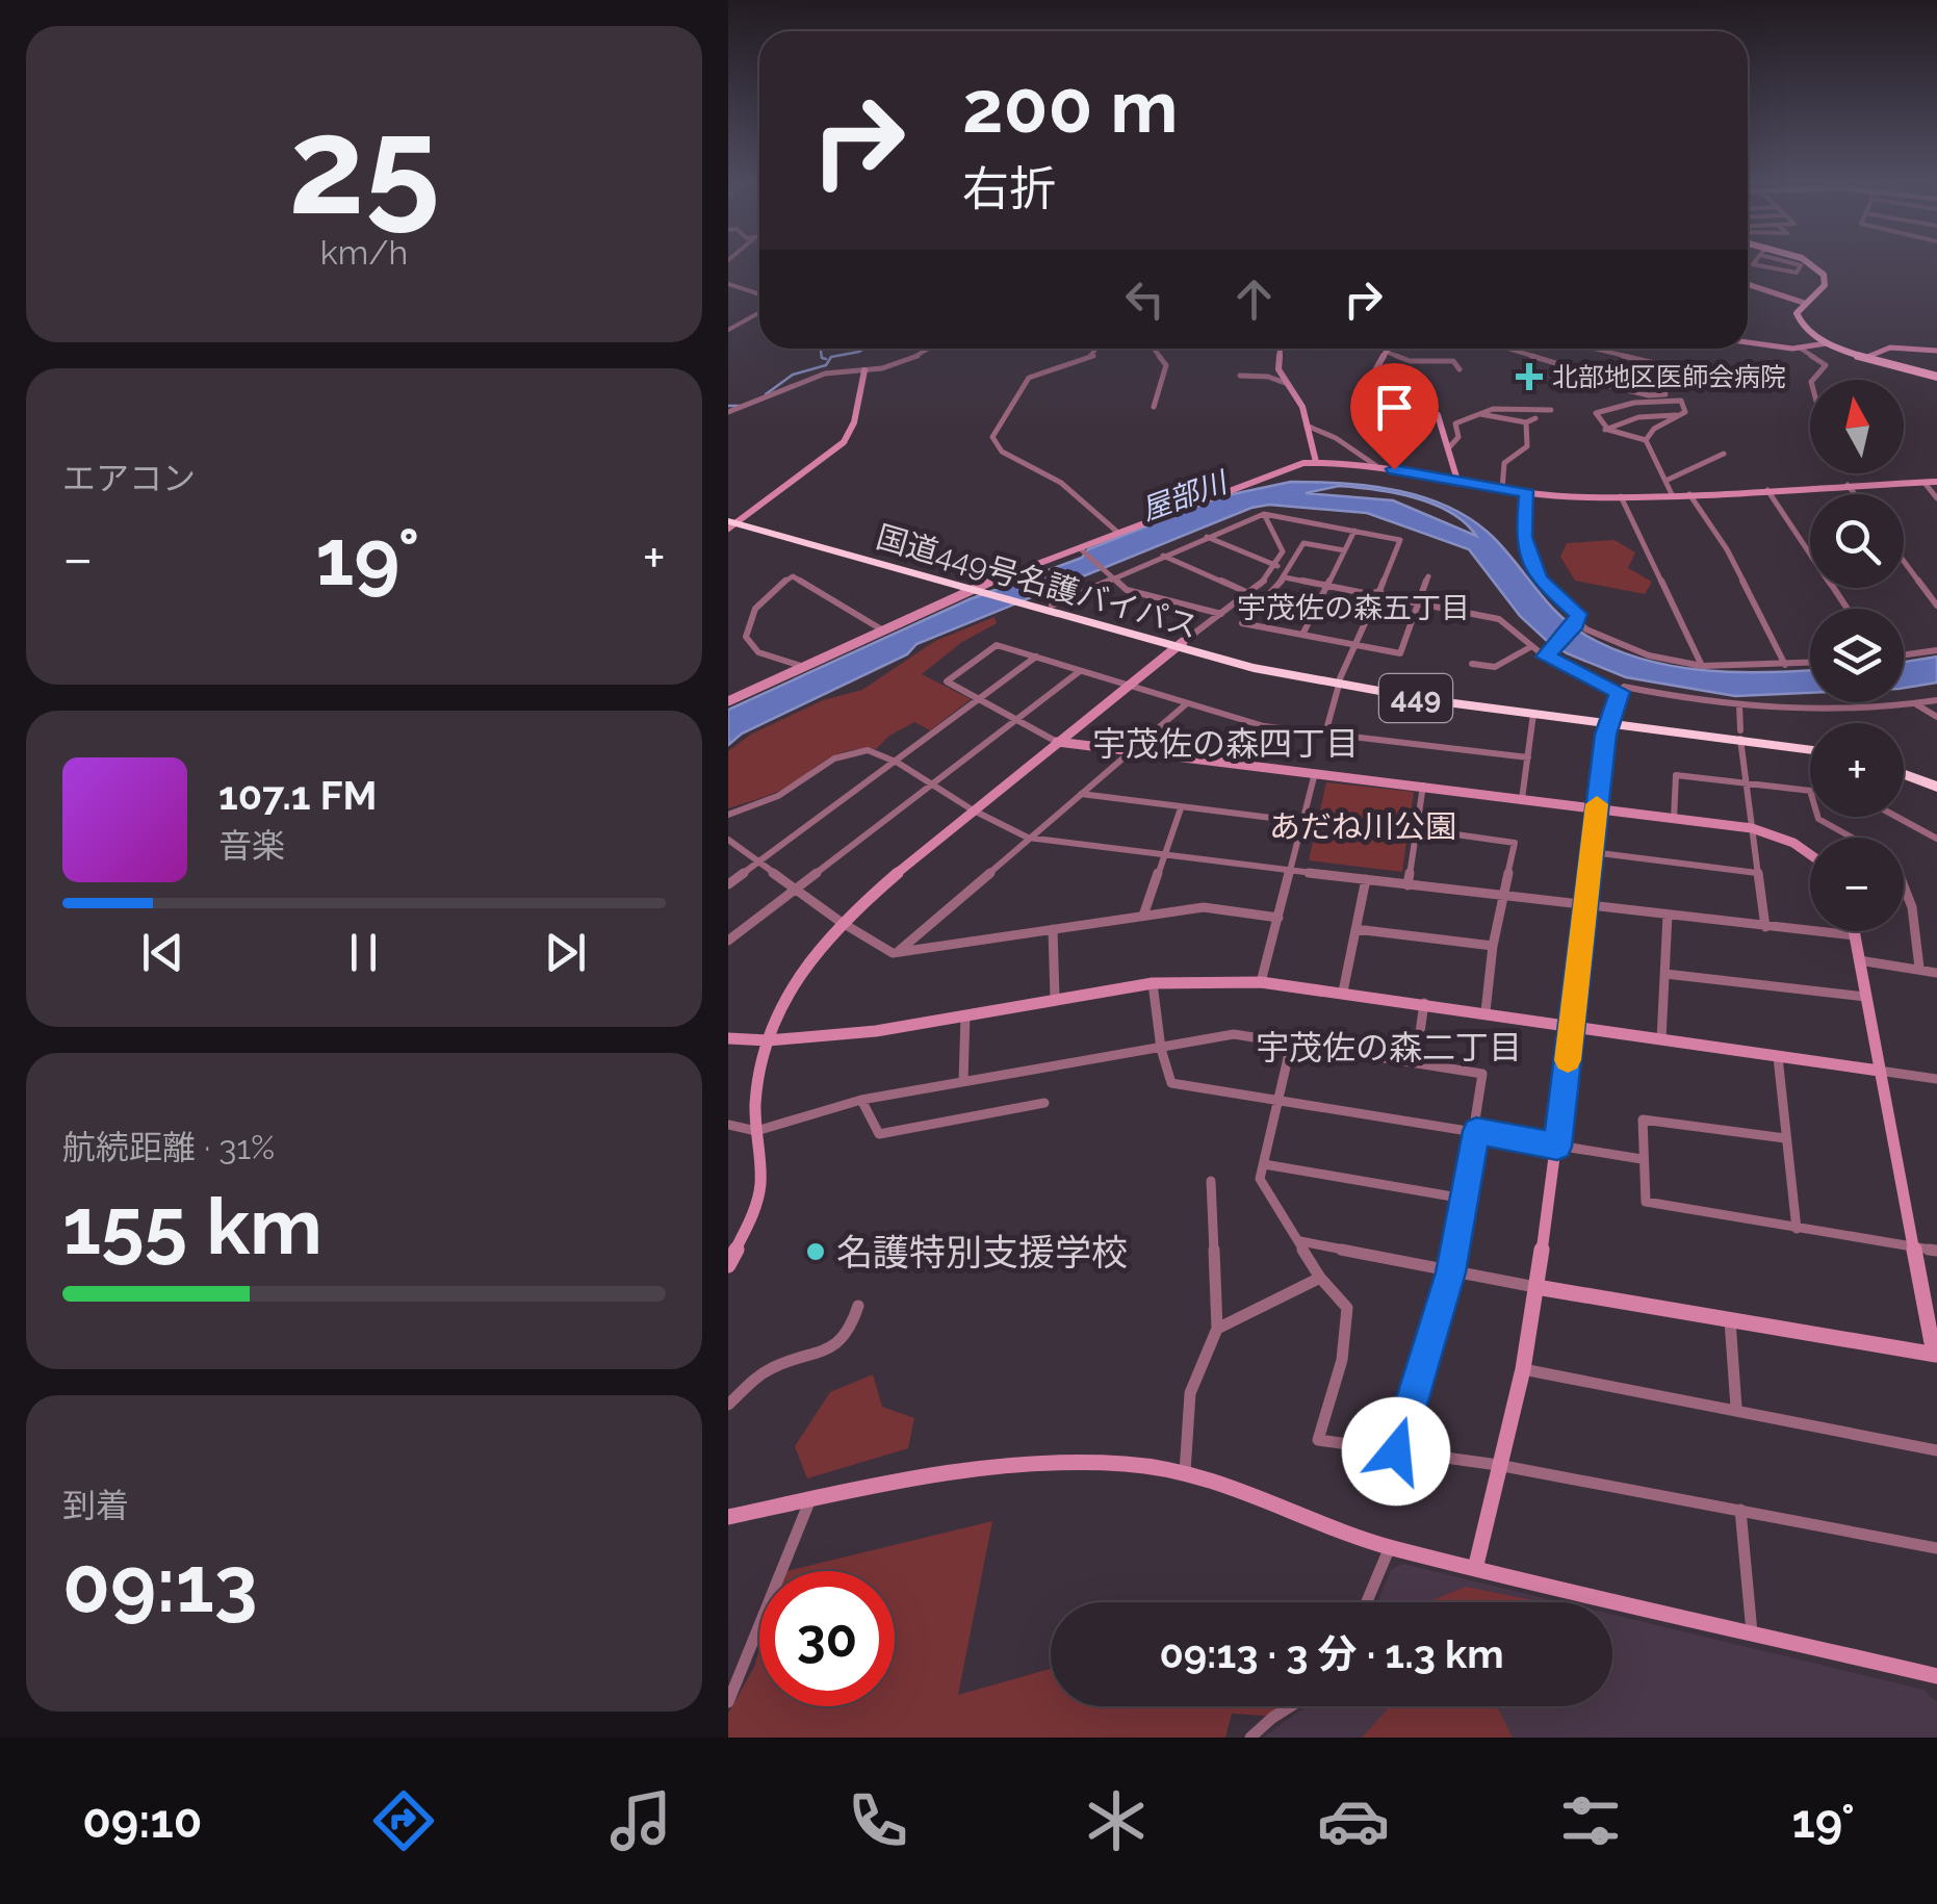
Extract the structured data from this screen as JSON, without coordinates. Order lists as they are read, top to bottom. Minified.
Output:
{"streets":{"highway":["国道449号名護バイパス","449"]},"districts":["宇茂佐の森五丁目","宇茂佐の森四丁目","宇茂佐の森二丁目"],"water":["屋部川"],"parks":["あだね川公園"],"places":{"health":["北部地区医師会病院"],"other":["名護特別支援学校"]},"north":"top","page":{"tile":[["25","km/h"],"エアコン",["航続距離 · 31%","155 km"],["到着","09:13"]],"turn":["200 m","右折"],"map_buttons":["+","−"],"heat":["−","19°","+"],"song":["107.1 FM","音楽"],"limit":"30","trip":"09:13 · 3 分 · 1.3 km","tabs":["09:10","19°"]}}
